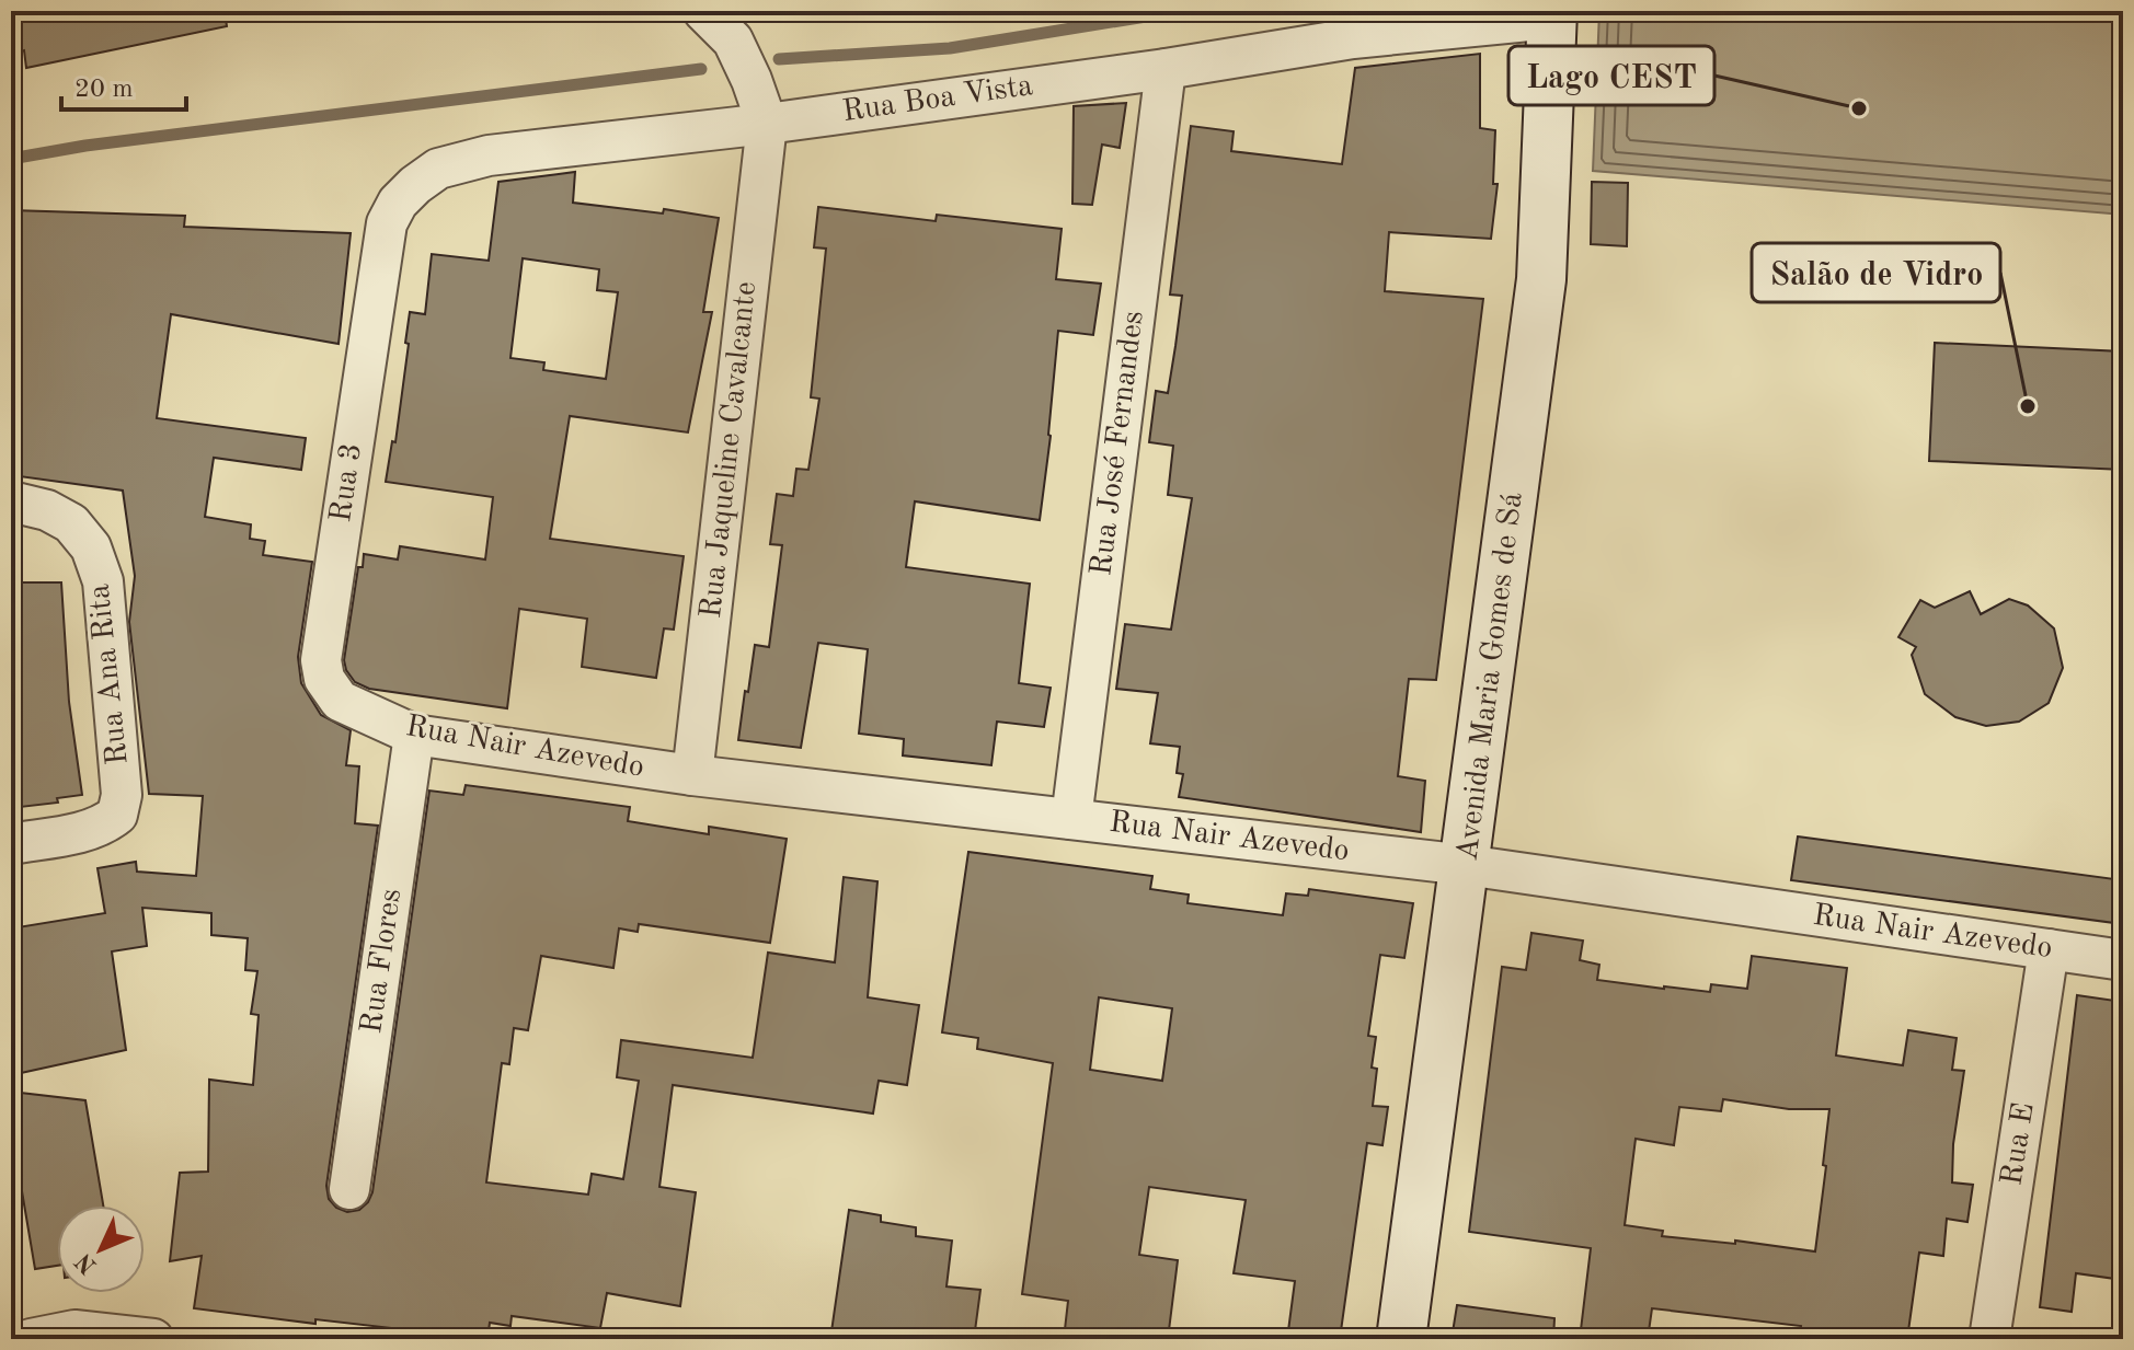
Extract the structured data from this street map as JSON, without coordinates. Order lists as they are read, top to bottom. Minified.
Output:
{"streets":{"street":["Rua Boa Vista","Rua José Fernandes","Rua Jaqueline Cavalcante","Rua 3","Rua Ana Rita","Avenida Maria Gomes de Sá","Rua Nair Azevedo","Rua Flores","Rua E"]},"crossings":[["Rua Boa Vista","Rua José Fernandes"],["Rua Boa Vista","Rua Jaqueline Cavalcante"],["Rua Boa Vista","Rua 3"],["Rua Boa Vista","Avenida Maria Gomes de Sá"],["Rua José Fernandes","Rua Nair Azevedo"],["Rua Jaqueline Cavalcante","Rua Nair Azevedo"],["Rua 3","Rua Nair Azevedo"],["Avenida Maria Gomes de Sá","Rua Nair Azevedo"],["Rua Nair Azevedo","Rua Flores"],["Rua Nair Azevedo","Rua E"]],"places":["Lago CEST","Salão de Vidro"],"scale_bar":"20 m","north":"bottom left"}
